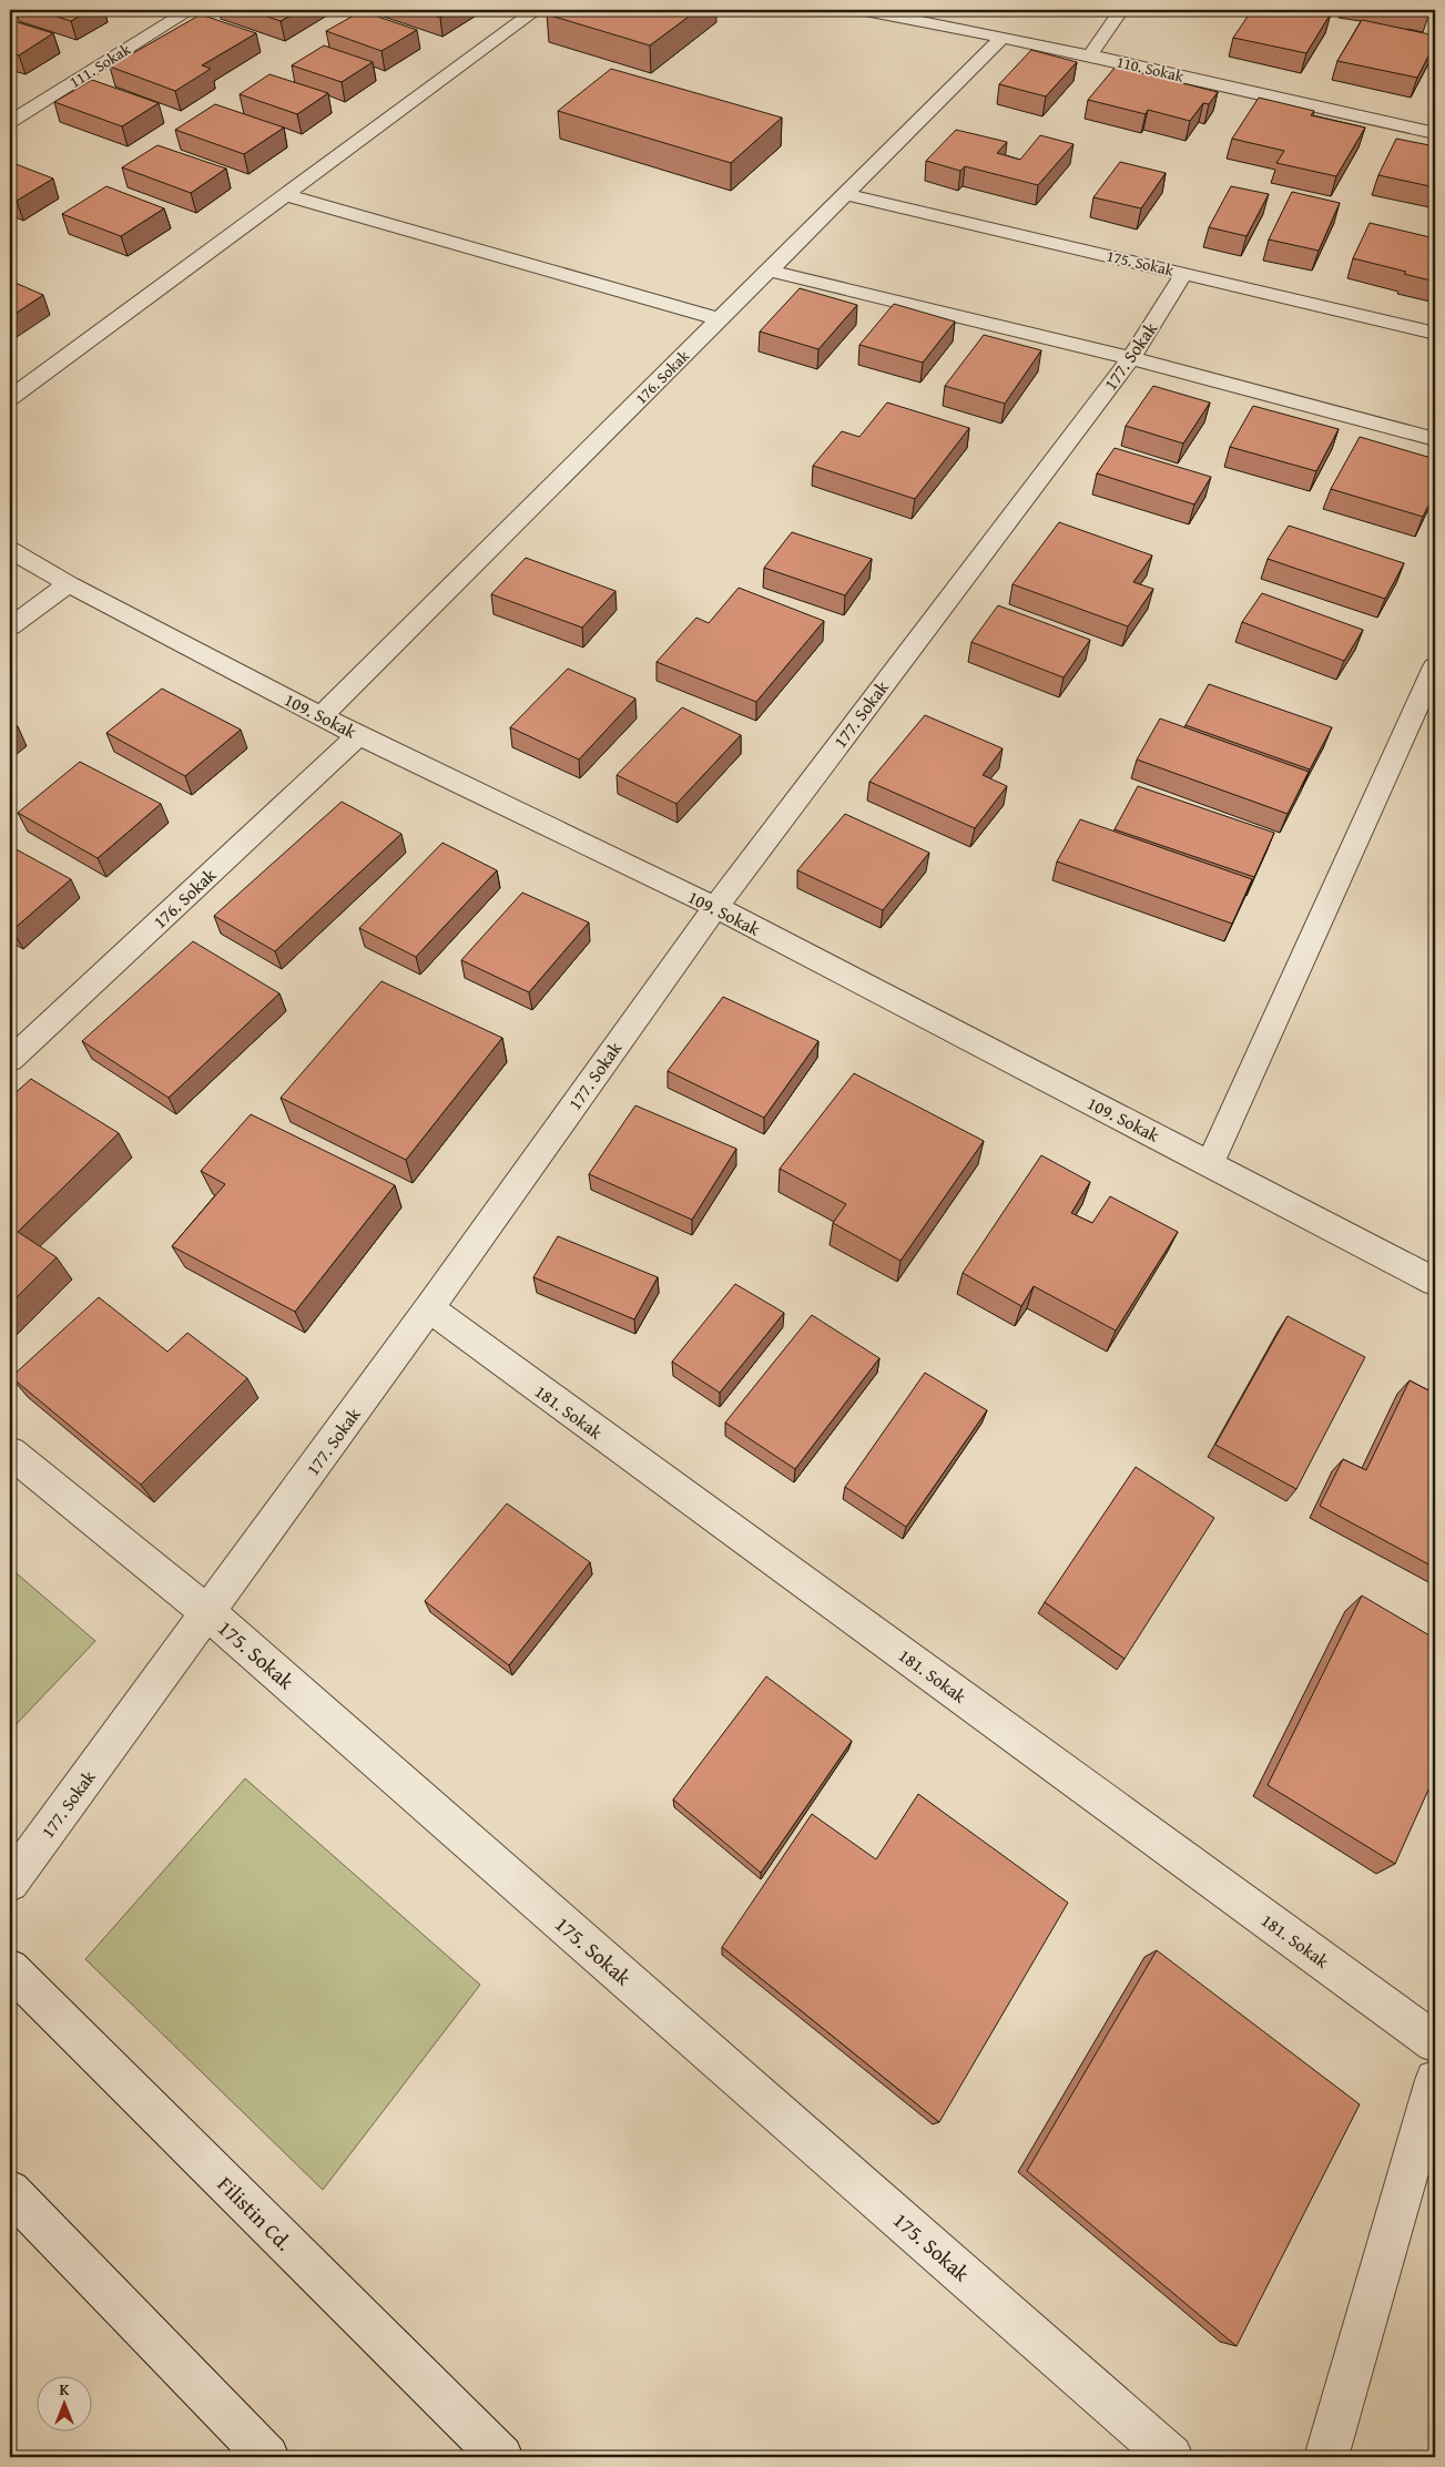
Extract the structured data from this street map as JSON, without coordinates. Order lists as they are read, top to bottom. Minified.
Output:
{"streets":{"street":["111. Sokak","110. Sokak","175. Sokak","177. Sokak","176. Sokak","109. Sokak","181. Sokak","Filistin Cd."]},"crossings":[["110. Sokak","176. Sokak"],["175. Sokak","177. Sokak"],["175. Sokak","176. Sokak"],["177. Sokak","109. Sokak"],["177. Sokak","181. Sokak"],["176. Sokak","109. Sokak"]],"north":"top"}
